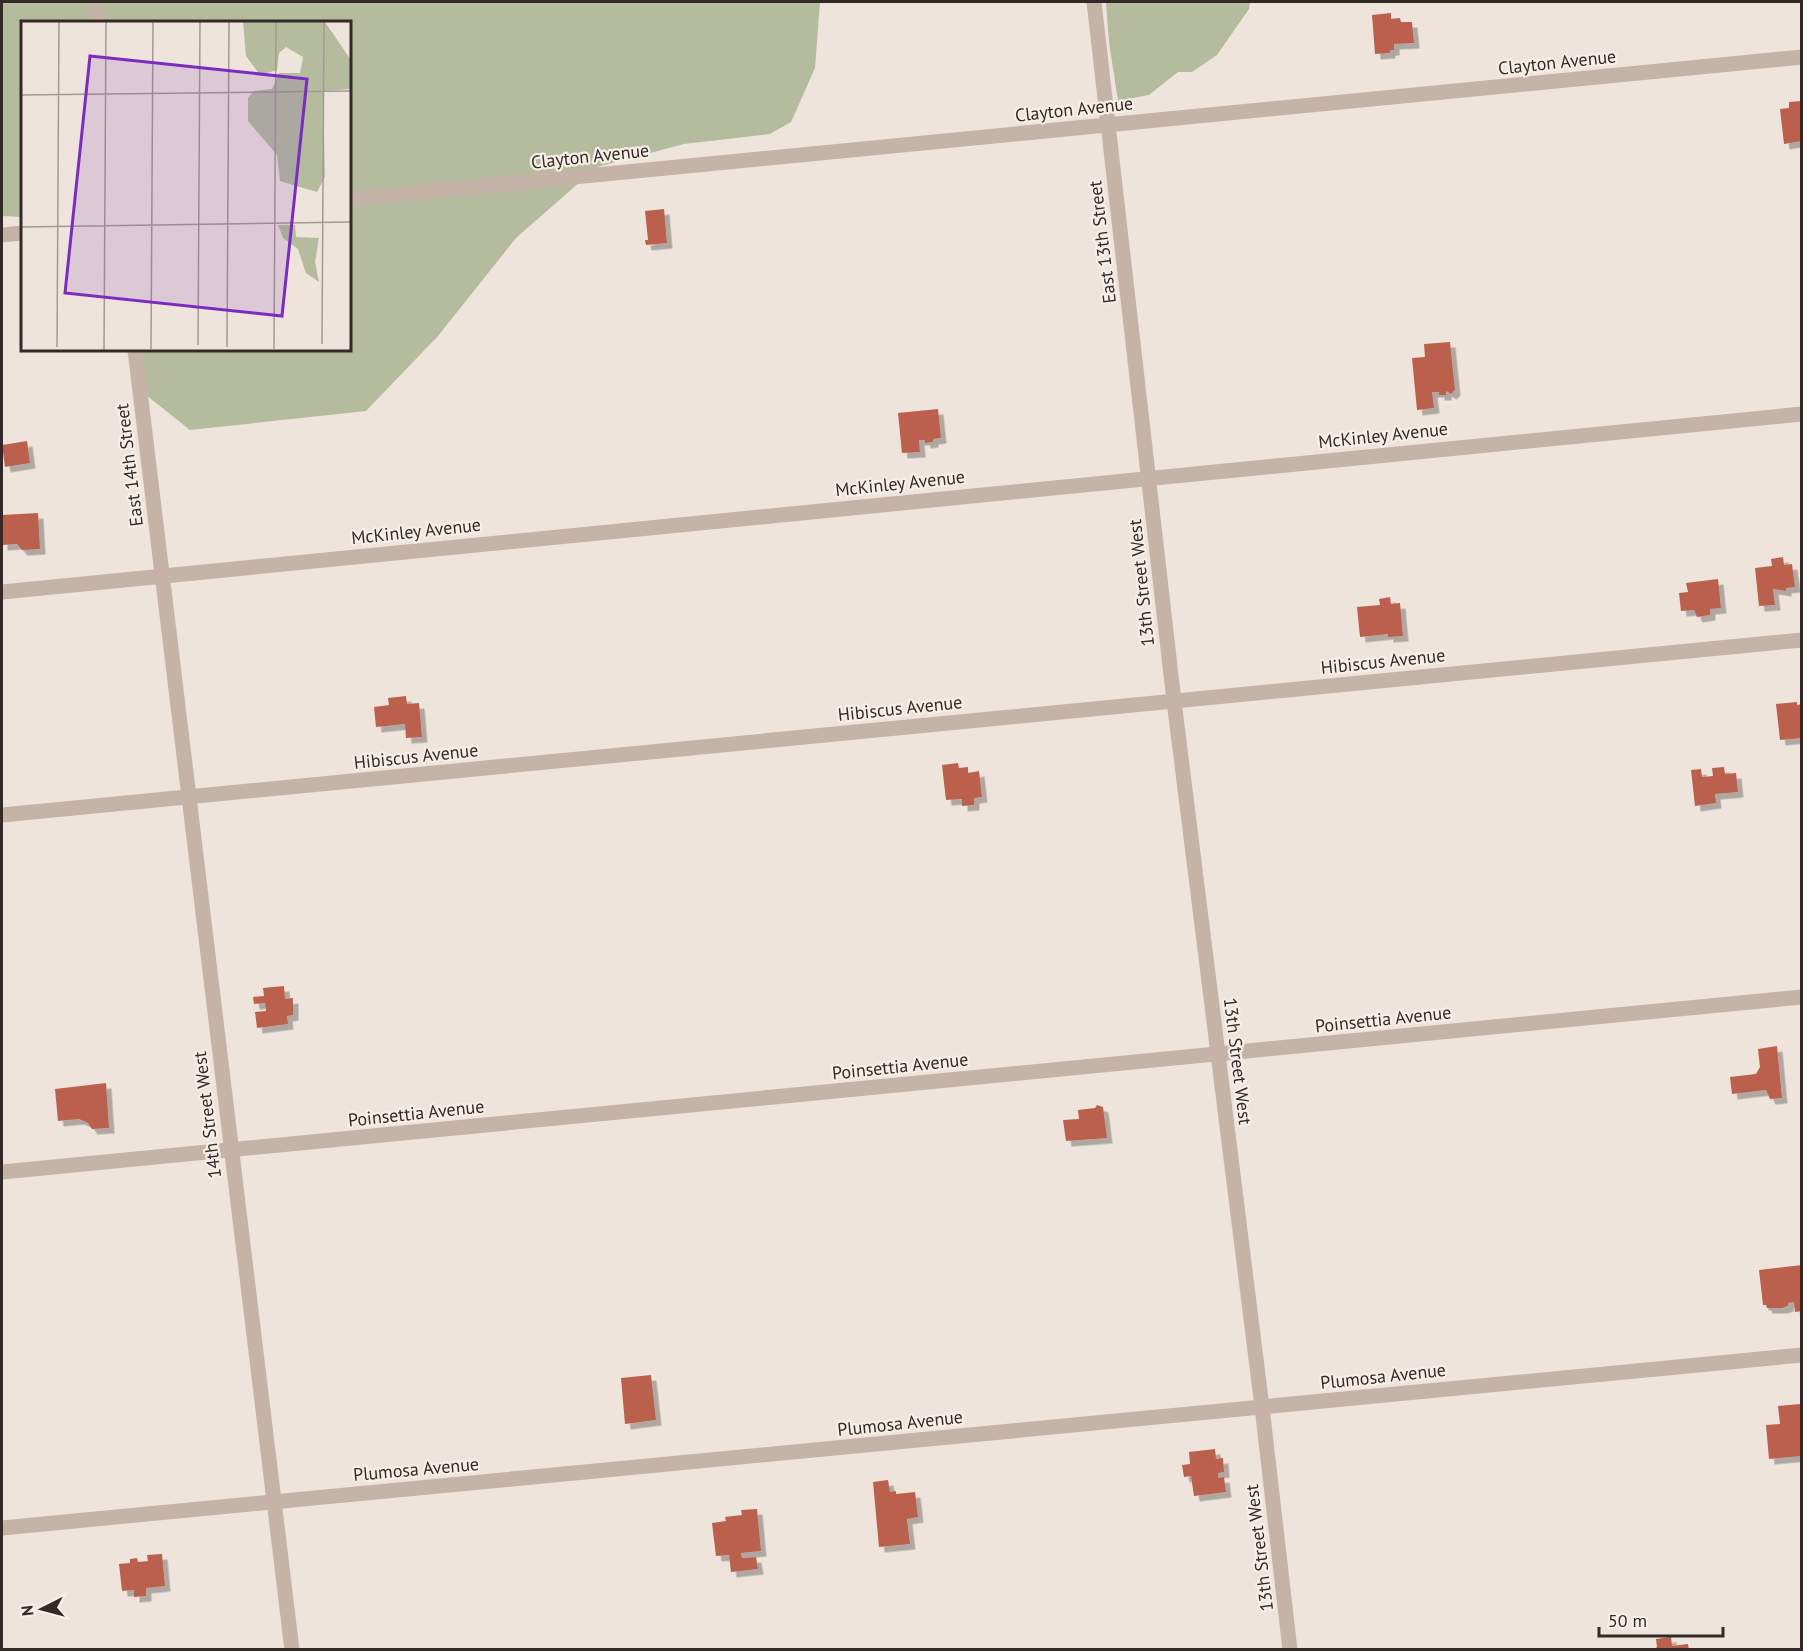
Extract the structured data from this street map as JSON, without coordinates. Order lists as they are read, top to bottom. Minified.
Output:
{"streets":{"street":["Clayton Avenue","East 13th Street","McKinley Avenue","East 14th Street","13th Street West","Hibiscus Avenue","Poinsettia Avenue","14th Street West","Plumosa Avenue"]},"crossings":[["Clayton Avenue","East 13th Street"],["East 13th Street","McKinley Avenue"],["East 13th Street","13th Street West"],["McKinley Avenue","East 14th Street"],["McKinley Avenue","13th Street West"],["McKinley Avenue","14th Street West"],["East 14th Street","14th Street West"],["13th Street West","Hibiscus Avenue"],["13th Street West","Poinsettia Avenue"],["13th Street West","Plumosa Avenue"],["Hibiscus Avenue","14th Street West"],["Poinsettia Avenue","14th Street West"],["14th Street West","Plumosa Avenue"]],"scale_bar":"50 m","north":"left"}
